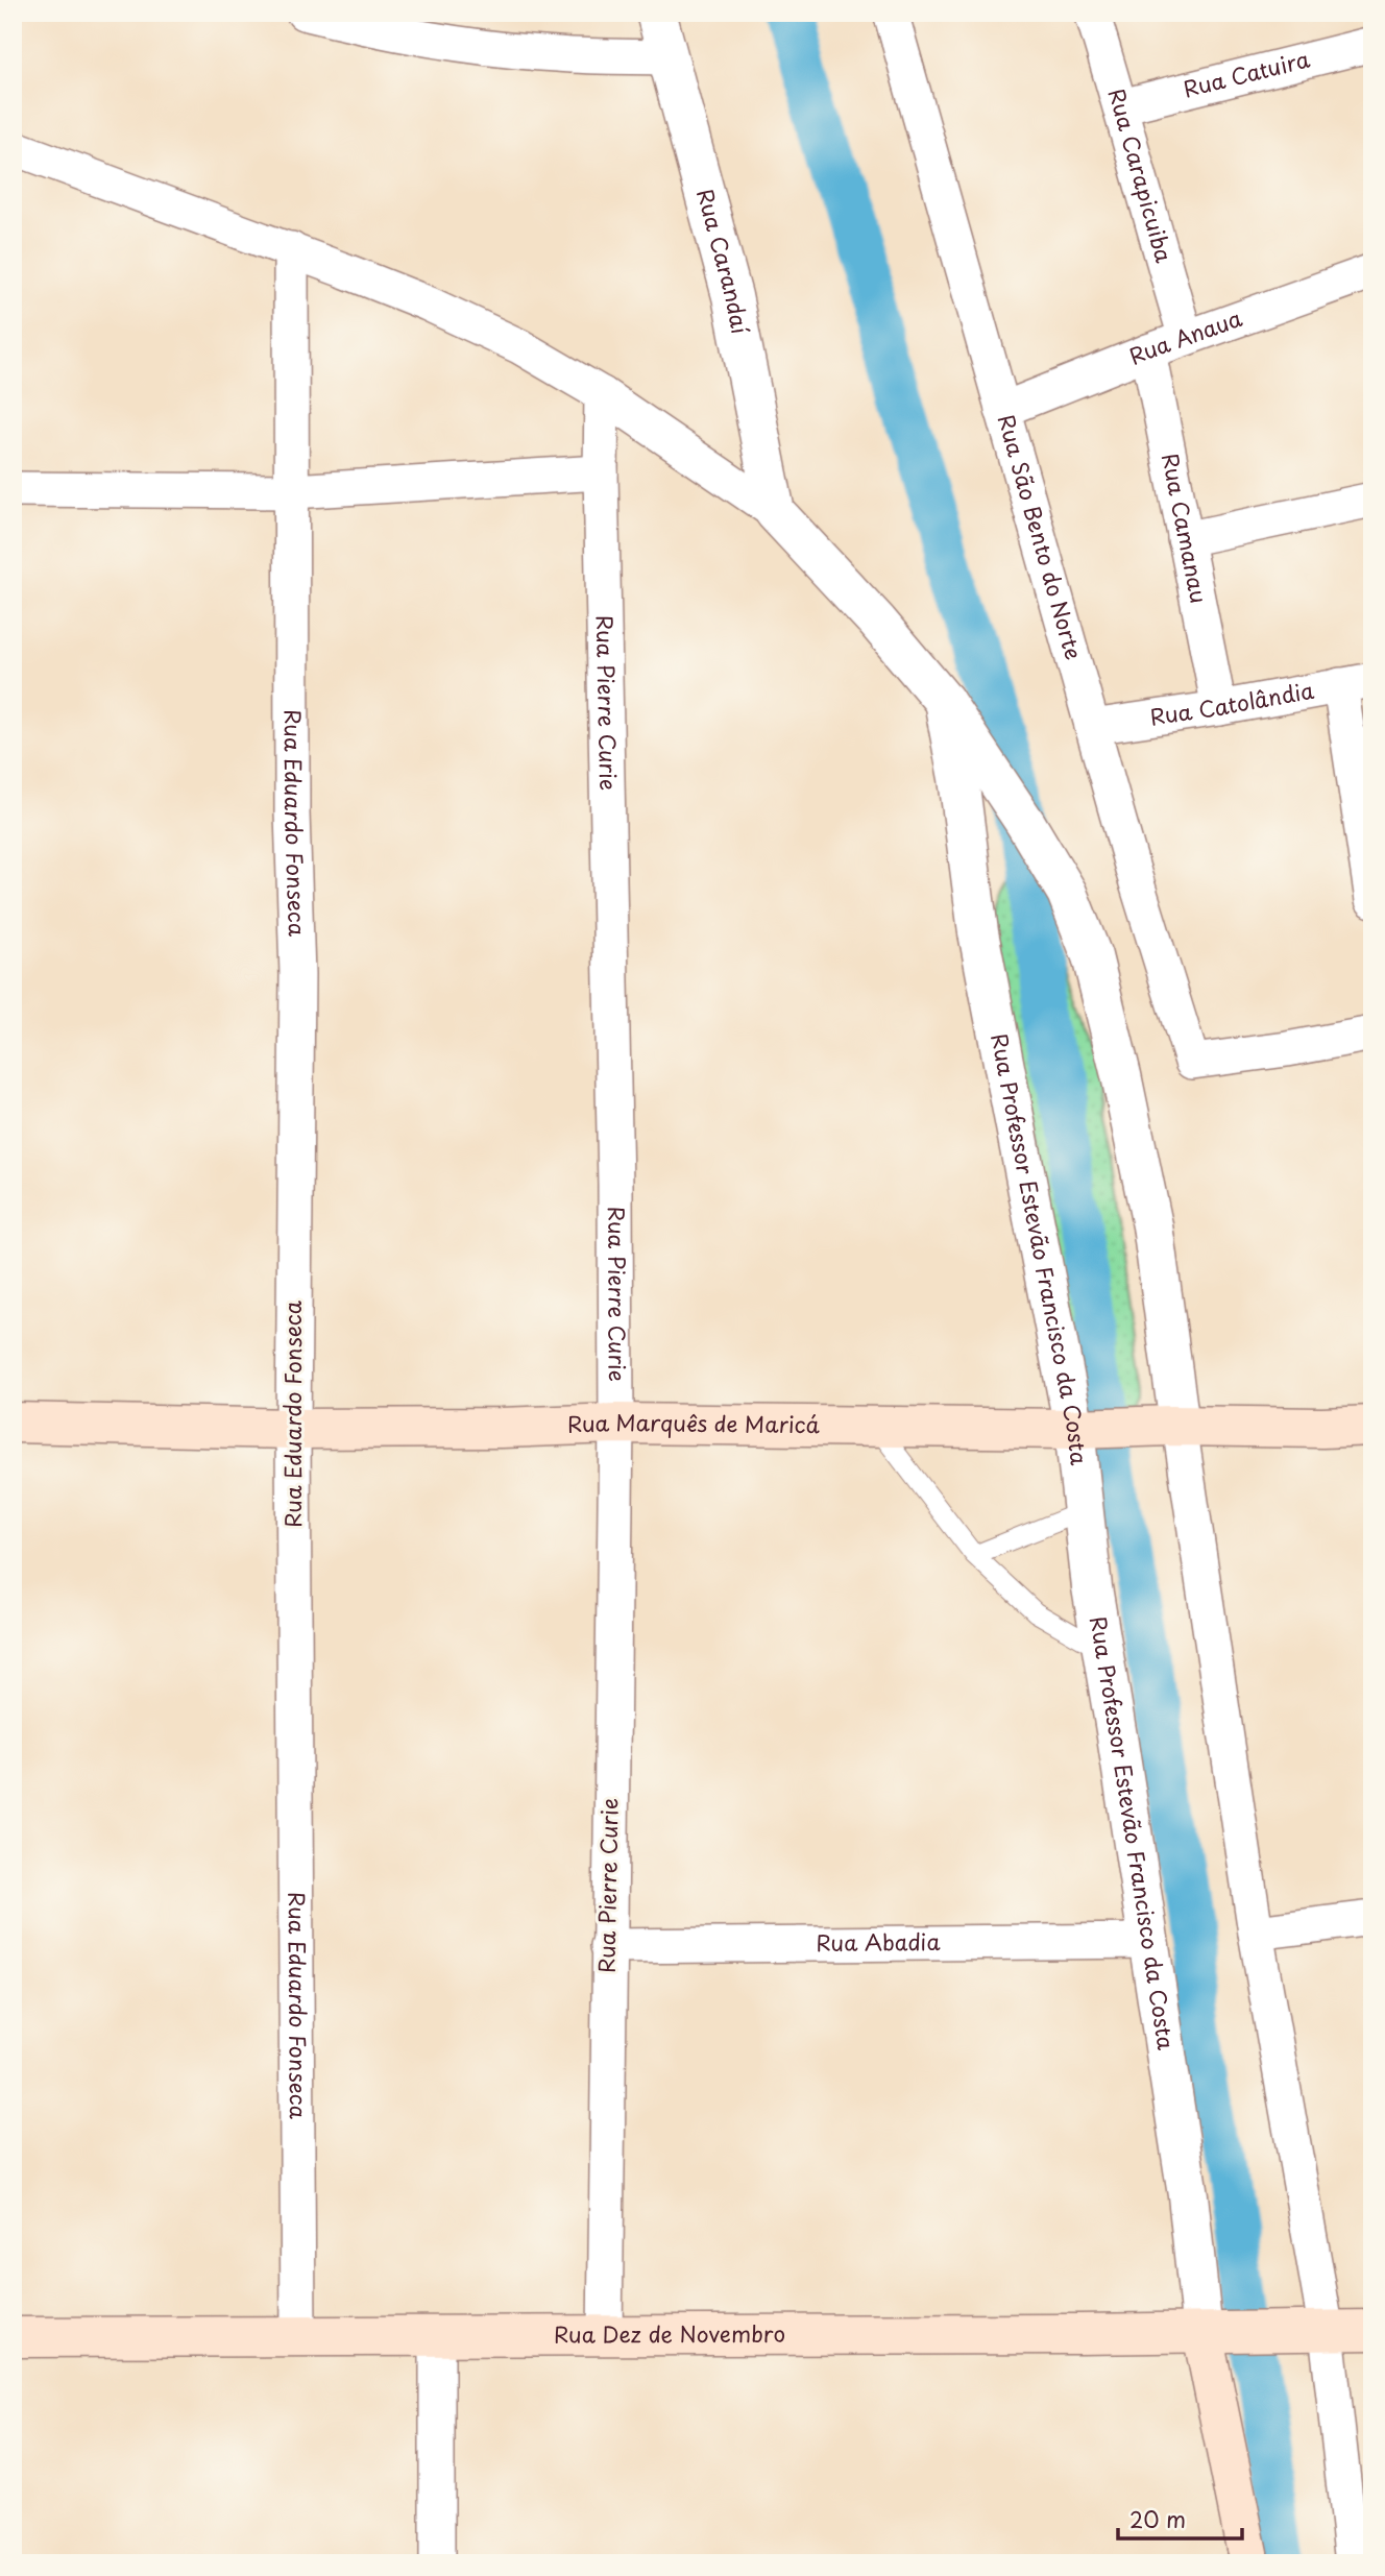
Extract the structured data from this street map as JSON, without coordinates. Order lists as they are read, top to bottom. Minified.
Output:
{"streets":{"main road":["Rua Professor Estevão Francisco da Costa","Rua Marquês de Maricá","Rua Dez de Novembro"],"street":["Rua Catuira","Rua Carapicuiba","Rua Carandaí","Rua Anaua","Rua Camanau","Rua São Bento do Norte","Rua Pierre Curie","Rua Catolândia","Rua Eduardo Fonseca","Rua Abadia"]},"crossings":[["Rua Catuira","Rua Carapicuiba"],["Rua Carapicuiba","Rua Anaua"],["Rua Carandaí","Rua Professor Estevão Francisco da Costa"],["Rua Anaua","Rua Camanau"],["Rua Anaua","Rua São Bento do Norte"],["Rua Camanau","Rua Catolândia"],["Rua São Bento do Norte","Rua Catolândia"],["Rua Pierre Curie","Rua Marquês de Maricá"],["Rua Pierre Curie","Rua Abadia"],["Rua Pierre Curie","Rua Dez de Novembro"],["Rua Eduardo Fonseca","Rua Marquês de Maricá"],["Rua Eduardo Fonseca","Rua Dez de Novembro"],["Rua Professor Estevão Francisco da Costa","Rua Marquês de Maricá"],["Rua Professor Estevão Francisco da Costa","Rua Abadia"],["Rua Professor Estevão Francisco da Costa","Rua Dez de Novembro"]],"scale_bar":"20 m"}
